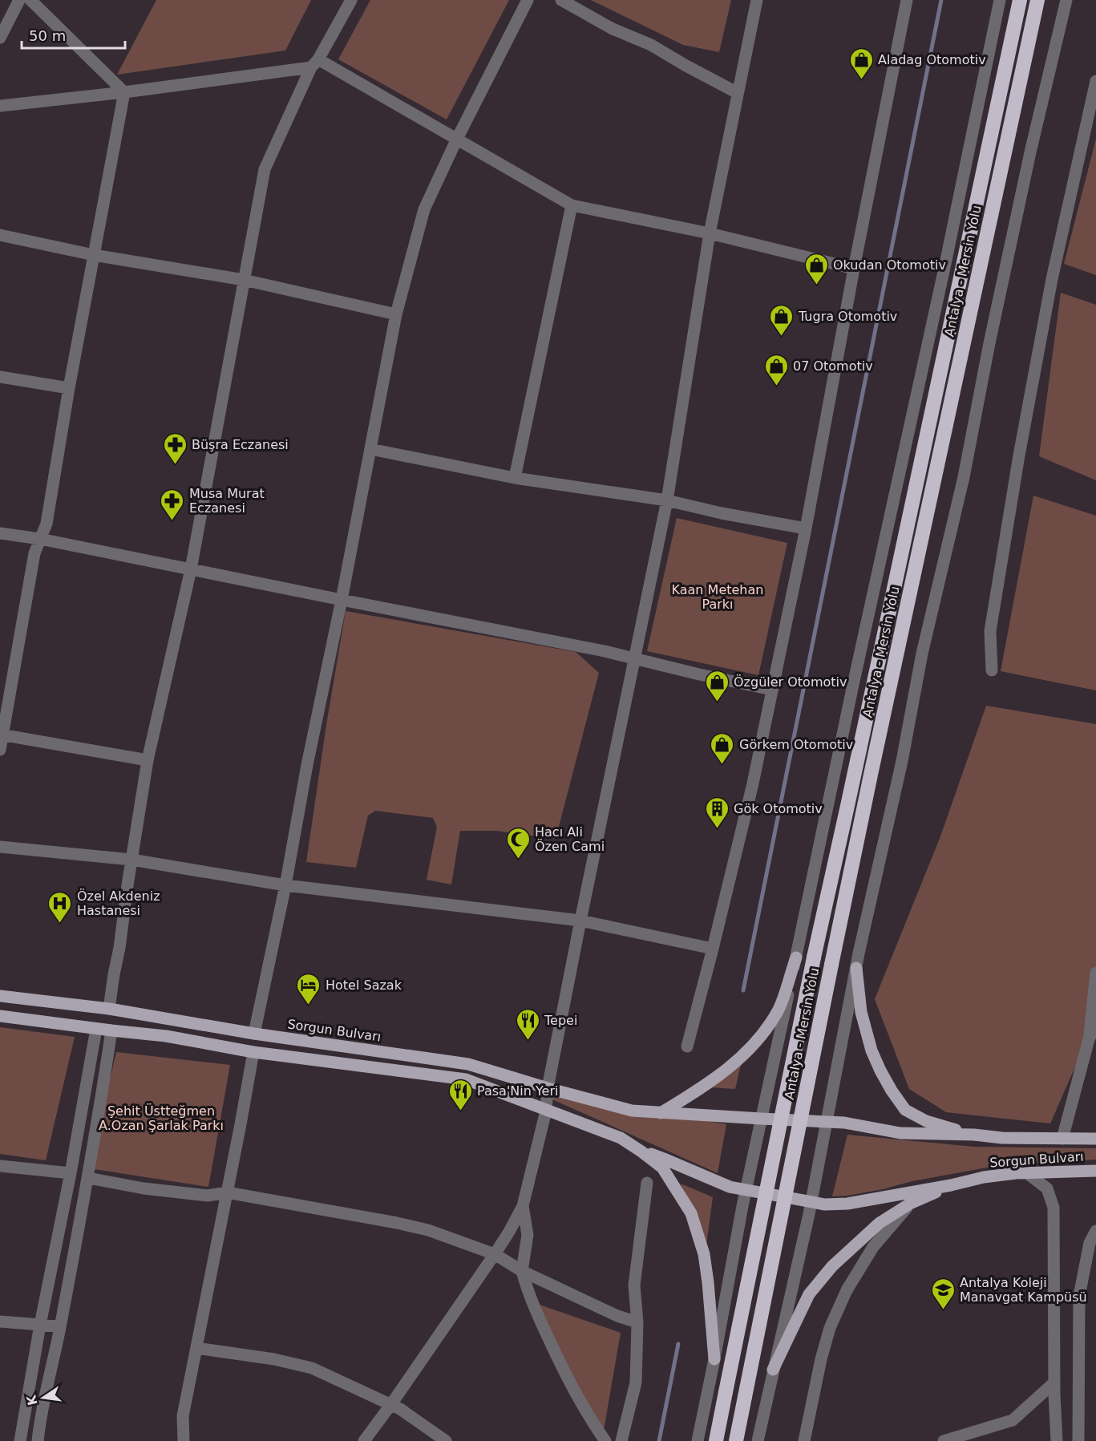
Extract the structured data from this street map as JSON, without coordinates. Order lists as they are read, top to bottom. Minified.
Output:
{"streets":{"highway":["Antalya - Mersin Yolu"],"main road":["Sorgun Bulvarı"]},"parks":["Kaan Metehan Parkı","Şehit Üstteğmen A.Ozan Şarlak Parkı"],"places":{"shop":["Aladag Otomotiv","Okudan Otomotiv","Tugra Otomotiv","07 Otomotiv","Özgüler Otomotiv","Görkem Otomotiv"],"pharmacy":["Büşra Eczanesi","Musa Murat Eczanesi"],"building":["Gök Otomotiv"],"mosque":["Hacı Ali Özen Cami"],"hospital":["Özel Akdeniz Hastanesi"],"hotel":["Hotel Sazak"],"restaurant":["Tepei","Pasa'Nin Yeri"],"school or university":["Antalya Koleji Manavgat Kampüsü"]},"scale_bar":"50 m","north":"left"}
